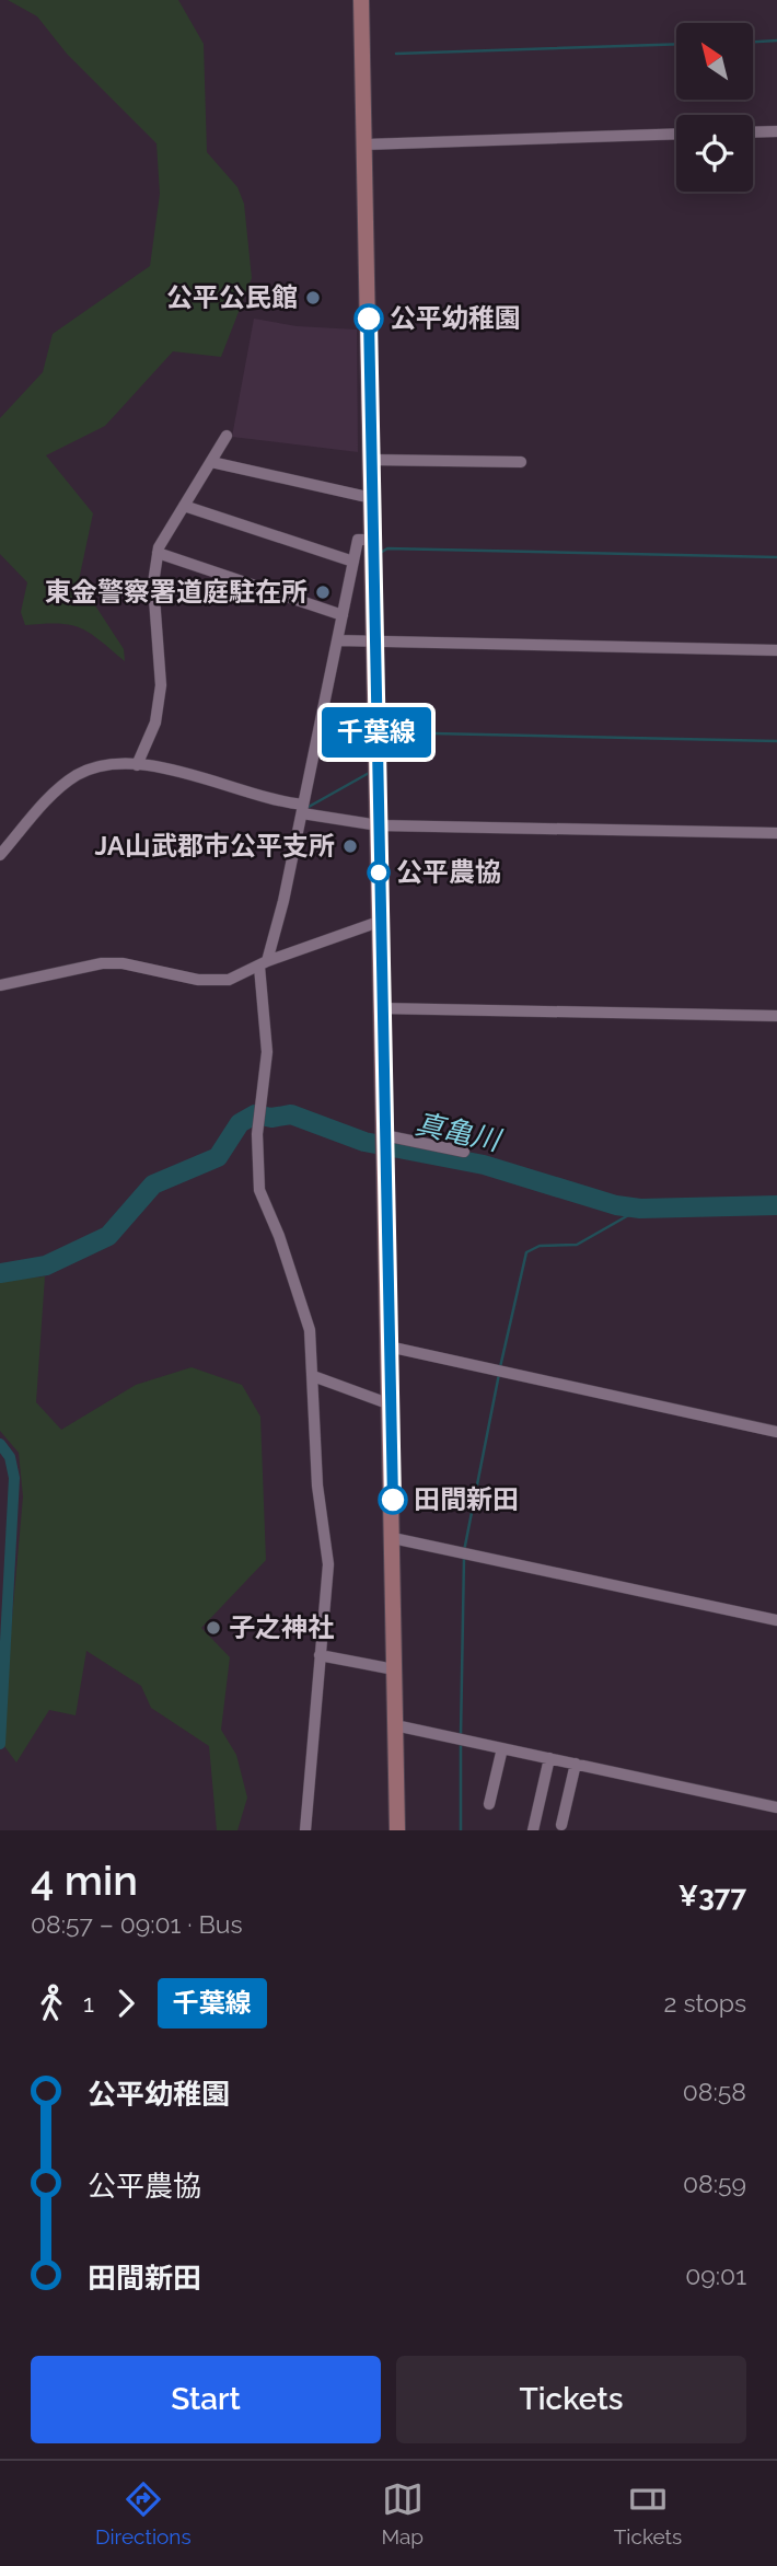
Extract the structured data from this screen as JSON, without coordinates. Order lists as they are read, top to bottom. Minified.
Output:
{"water":["真亀川"],"places":["公平公民館","公平幼稚園","東金警察署道庭駐在所","JA山武郡市公平支所","公平農協","田間新田","子之神社"],"lines":["bus line 千葉線"],"north":"top left","page":{"on_map":"千葉線","heading":["4 min","08:57 – 09:01 · Bus","¥377"],"legs":["1","千葉線","2 stops"],"list":[{"name":"公平幼稚園","value":"08:58"},{"name":"公平農協","value":"08:59"},{"name":"田間新田","value":"09:01"}],"buttons":["Start","Tickets"],"tabs":["Directions","Map","Tickets"]}}
